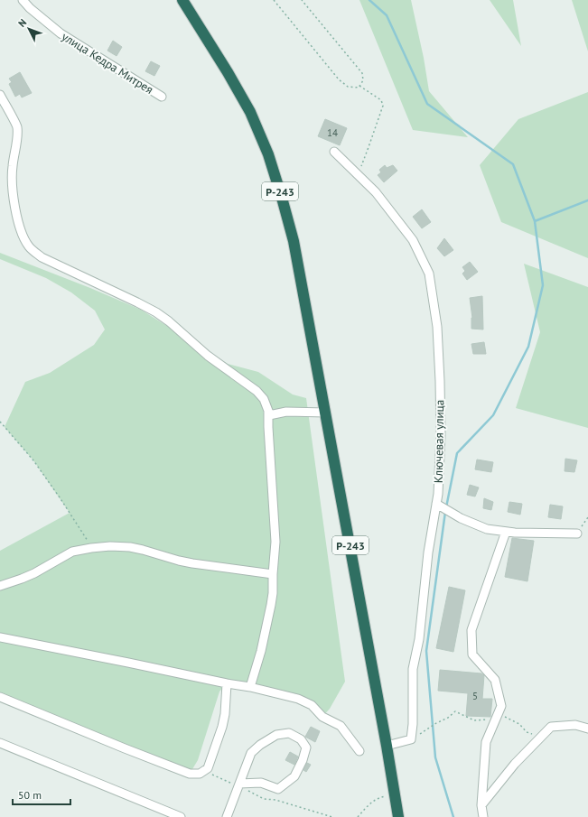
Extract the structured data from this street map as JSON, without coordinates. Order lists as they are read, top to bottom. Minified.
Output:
{"streets":{"highway":["Р-243"],"street":["улица Кедра Митрея","Ключевая улица"]},"house_numbers":["14","5"],"scale_bar":"50 m","north":"top left"}
